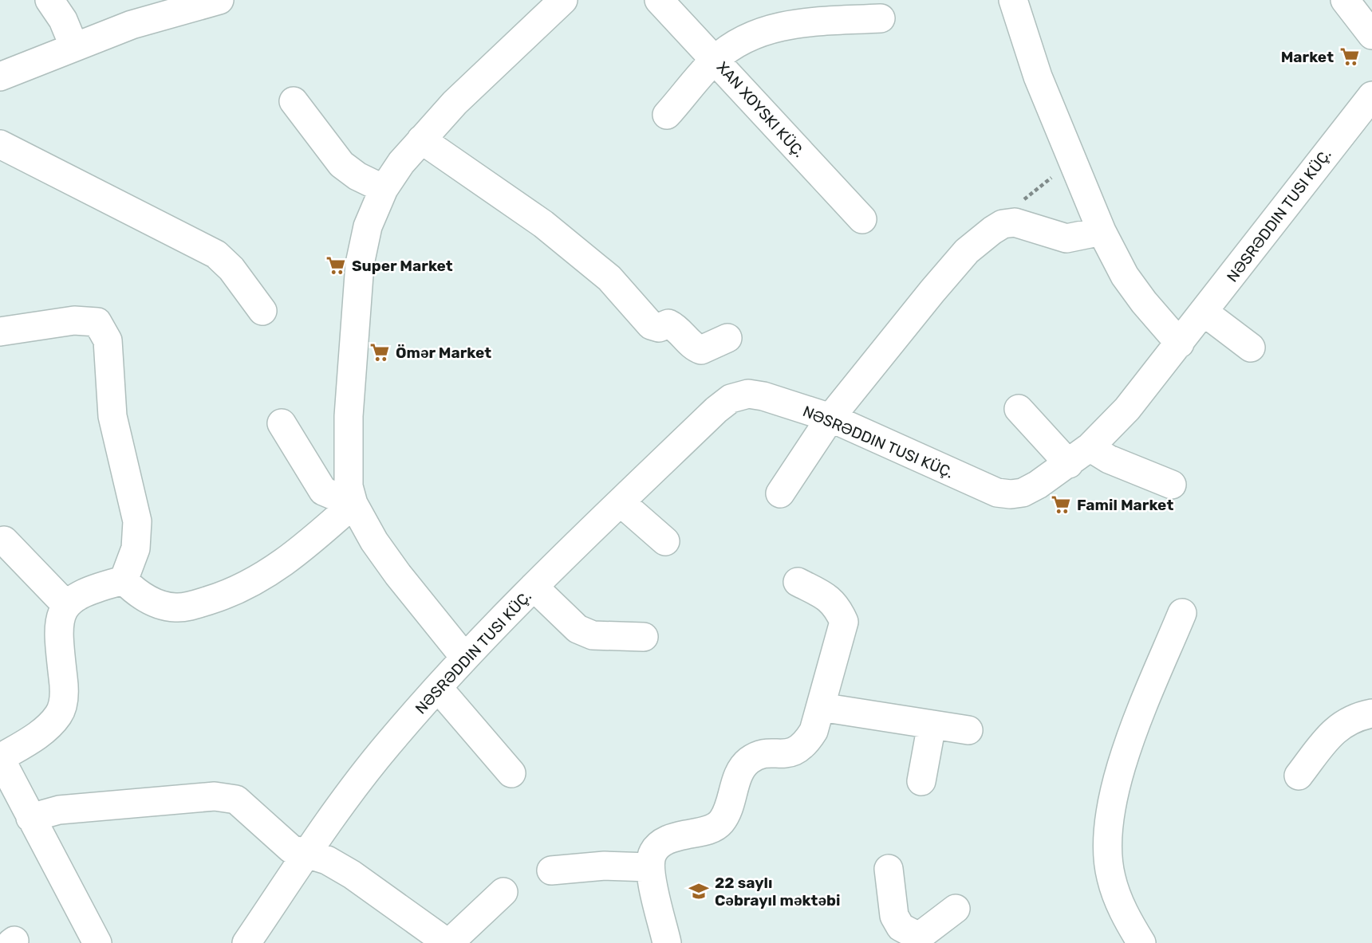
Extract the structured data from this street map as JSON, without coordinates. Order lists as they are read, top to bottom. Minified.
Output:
{"streets":{"street":["XAN XOYSKI KÜÇ.","NƏSRƏDDIN TUSI KÜÇ."]},"places":{"supermarket":["Market","Super Market","Ömər Market","Famil Market"],"school or university":["22 saylı Cəbrayıl məktəbi"]}}
